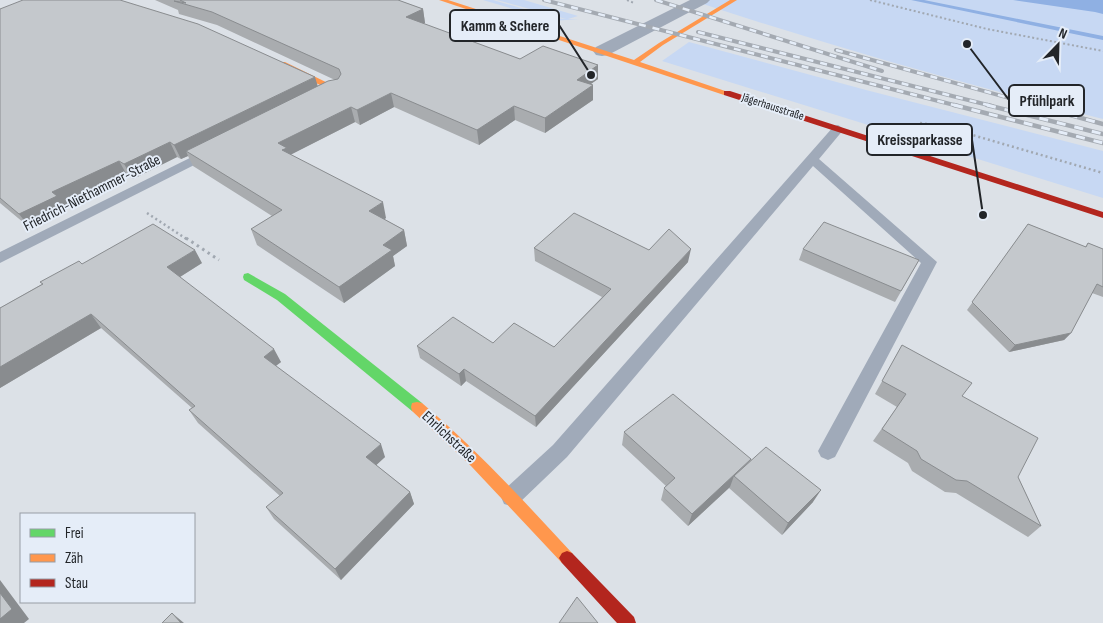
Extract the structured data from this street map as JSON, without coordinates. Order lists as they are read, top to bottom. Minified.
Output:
{"streets":{"street":["Jägerhausstraße","Ehrlichstraße"],"lane":["Friedrich-Niethammer-Straße"]},"places":["Pfühlpark","Kamm & Schere","Kreissparkasse"],"legend":["Frei","Zäh","Stau"],"north":"top right"}
